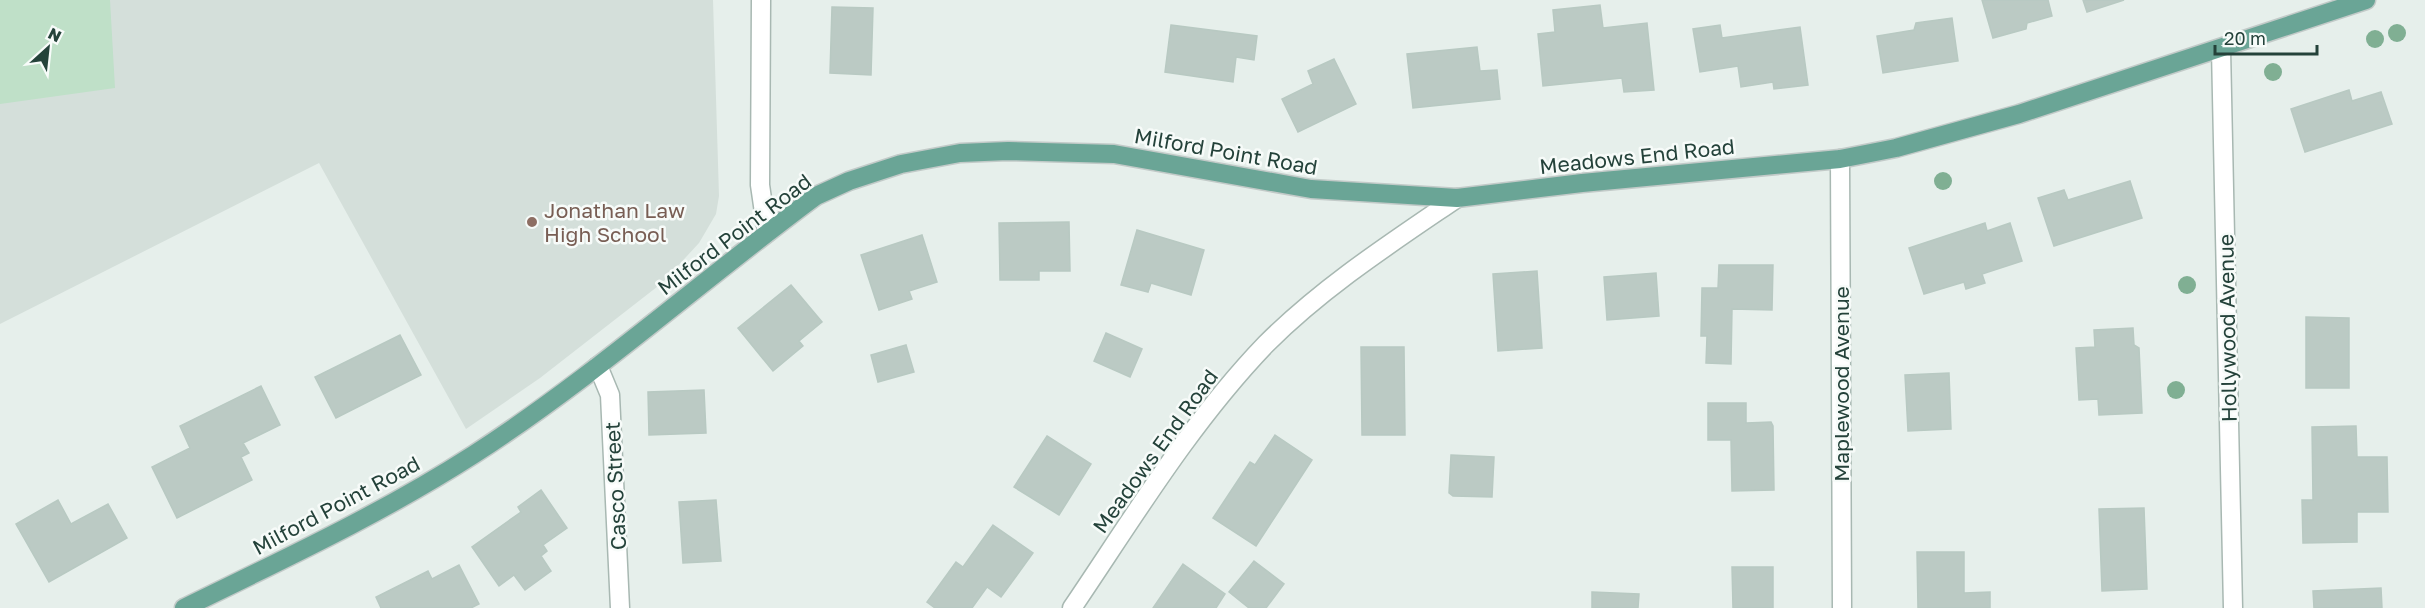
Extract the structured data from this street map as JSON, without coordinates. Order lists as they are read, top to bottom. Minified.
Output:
{"streets":{"main road":["Milford Point Road","Meadows End Road"],"street":["Hollywood Avenue","Maplewood Avenue","Casco Street"]},"crossings":[["Milford Point Road","Meadows End Road"],["Milford Point Road","Casco Street"],["Meadows End Road","Hollywood Avenue"],["Meadows End Road","Maplewood Avenue"]],"places":["Jonathan Law High School"],"scale_bar":"20 m","north":"top right"}
